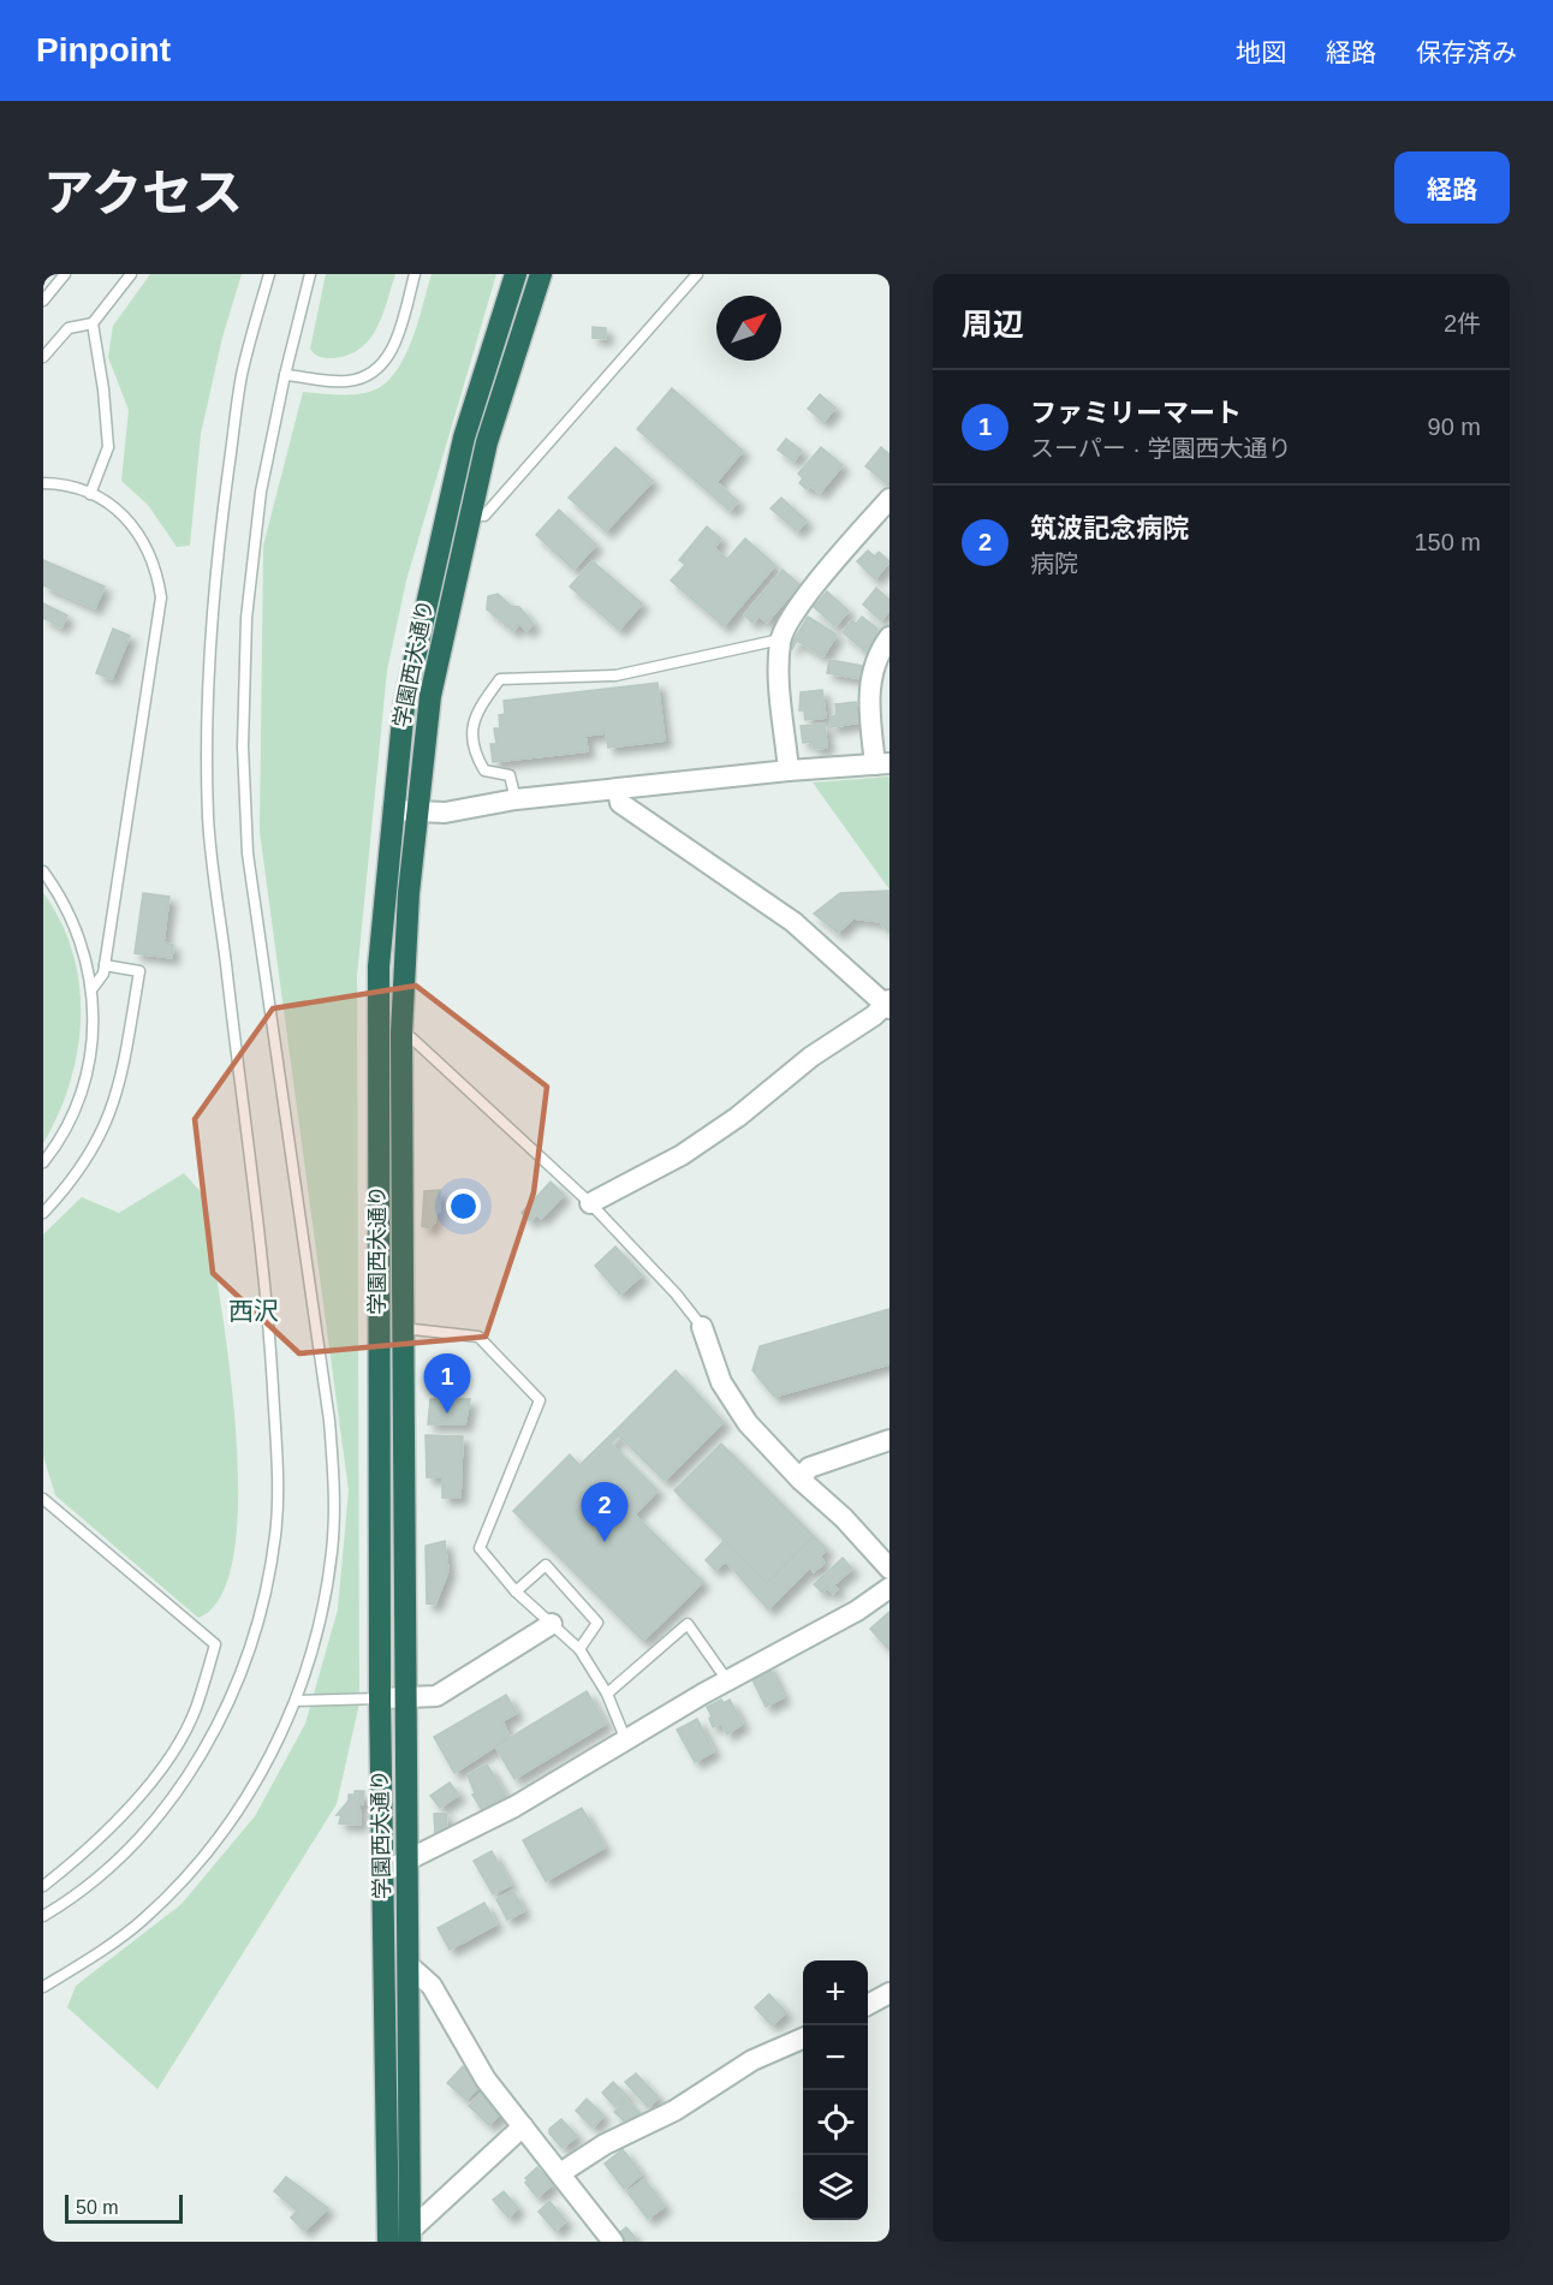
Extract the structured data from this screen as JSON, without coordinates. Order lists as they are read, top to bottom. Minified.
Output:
{"streets":{"highway":["学園西大通り"]},"districts":["西沢"],"scale_bar":"50 m","north":"top right","page":{"header":"Pinpoint","nav":["地図","経路","保存済み"],"title":"アクセス","buttons":"経路","heading":["周辺","2件"],"list":[{"mark":"1","name":"ファミリーマート","note":"スーパー · 学園西大通り","value":"90 m"},{"mark":"2","name":"筑波記念病院","note":"病院","value":"150 m"}],"pins":["1","2"],"map_buttons":["+","−"],"scale":"50 m"}}
